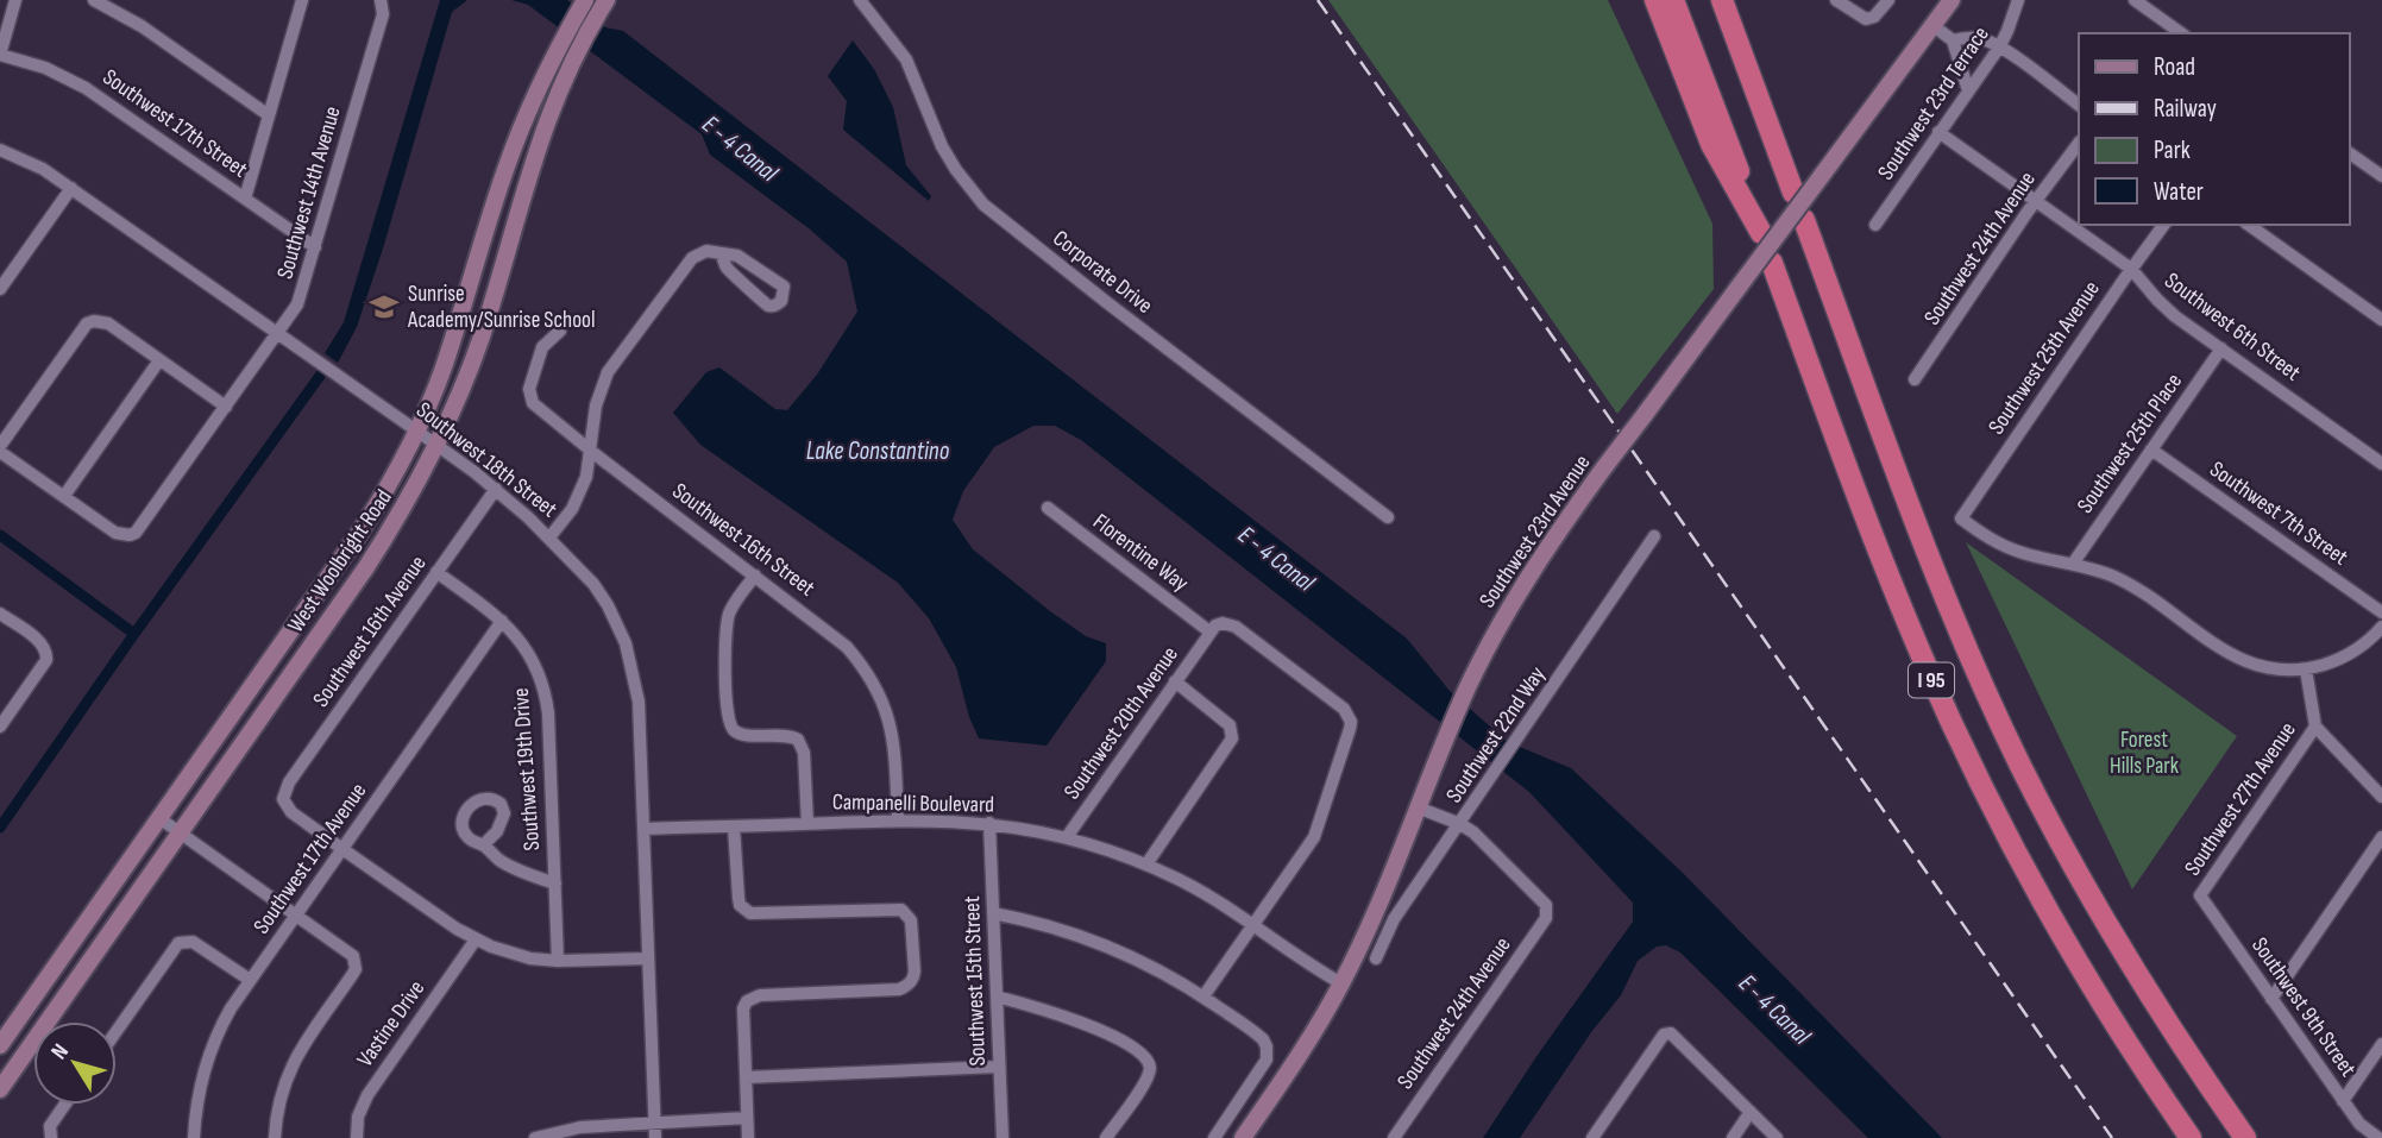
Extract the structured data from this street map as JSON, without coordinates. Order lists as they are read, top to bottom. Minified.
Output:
{"streets":{"highway":["I 95"],"main road":["Southwest 23rd Avenue","West Woolbright Road"],"street":["Southwest 23rd Terrace","Southwest 17th Street","Southwest 14th Avenue","Southwest 24th Avenue","Corporate Drive","Southwest 6th Street","Southwest 25th Avenue","Southwest 25th Place","Southwest 18th Street","Southwest 7th Street","Southwest 16th Street","Florentine Way","Southwest 16th Avenue","Southwest 20th Avenue","Southwest 22nd Way","Southwest 19th Drive","Southwest 27th Avenue","Campanelli Boulevard","Southwest 17th Avenue","Southwest 15th Street","Southwest 9th Street","Vastine Drive"]},"crossings":[["Southwest 23rd Terrace","Southwest 6th Street"],["Southwest 17th Street","Southwest 14th Avenue"],["Southwest 14th Avenue","Southwest 18th Street"],["Southwest 24th Avenue","Southwest 6th Street"],["Southwest 24th Avenue","Southwest 22nd Way"],["Southwest 6th Street","Southwest 25th Avenue"],["Southwest 6th Street","Southwest 25th Place"],["Southwest 25th Avenue","Southwest 25th Place"],["Southwest 25th Place","Southwest 7th Street"],["Southwest 18th Street","West Woolbright Road"],["Southwest 18th Street","Southwest 16th Avenue"],["Southwest 18th Street","Campanelli Boulevard"],["Southwest 23rd Avenue","Campanelli Boulevard"],["Southwest 16th Street","Campanelli Boulevard"],["Florentine Way","Southwest 20th Avenue"],["Southwest 16th Avenue","Southwest 19th Drive"],["Southwest 16th Avenue","Southwest 17th Avenue"],["Southwest 20th Avenue","Campanelli Boulevard"],["Southwest 19th Drive","Southwest 17th Avenue"],["Southwest 27th Avenue","Southwest 9th Street"],["Campanelli Boulevard","Southwest 15th Street"]],"water":["E - 4 Canal","Lake Constantino"],"parks":["Forest Hills Park"],"places":{"school or university":["Sunrise Academy/Sunrise School"]},"legend":["Road","Railway","Park","Water"],"north":"top left"}
